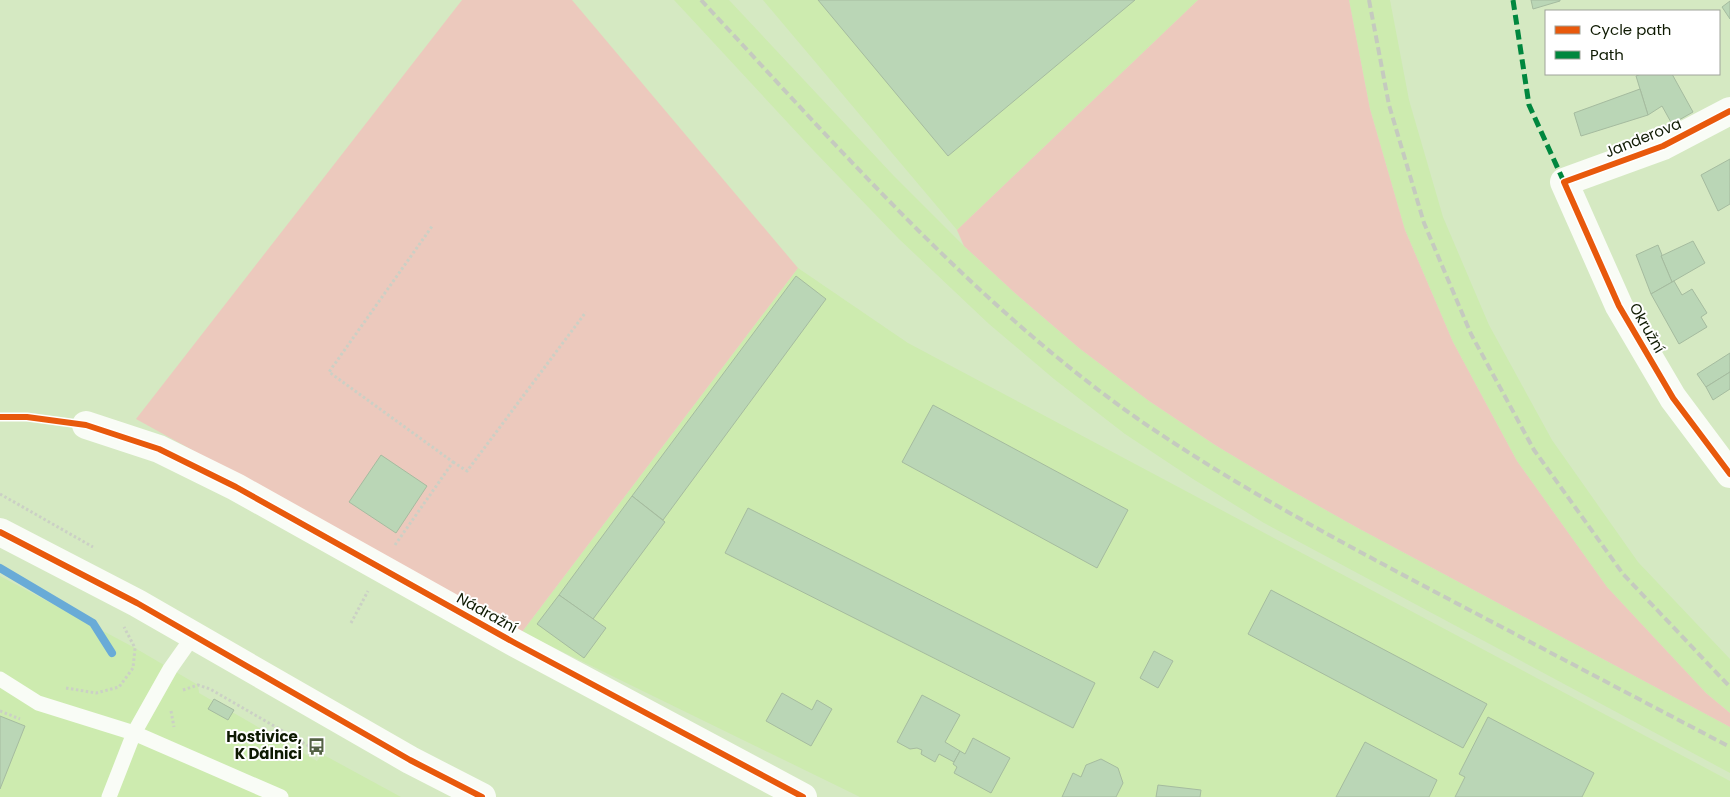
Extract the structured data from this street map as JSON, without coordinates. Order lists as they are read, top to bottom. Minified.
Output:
{"streets":{"street":["Janderova","Okružní","Nádražní"]},"crossings":[["Janderova","Okružní"]],"places":{"bus stop":["Hostivice, K Dálnici"]},"legend":["Cycle path","Path"]}
